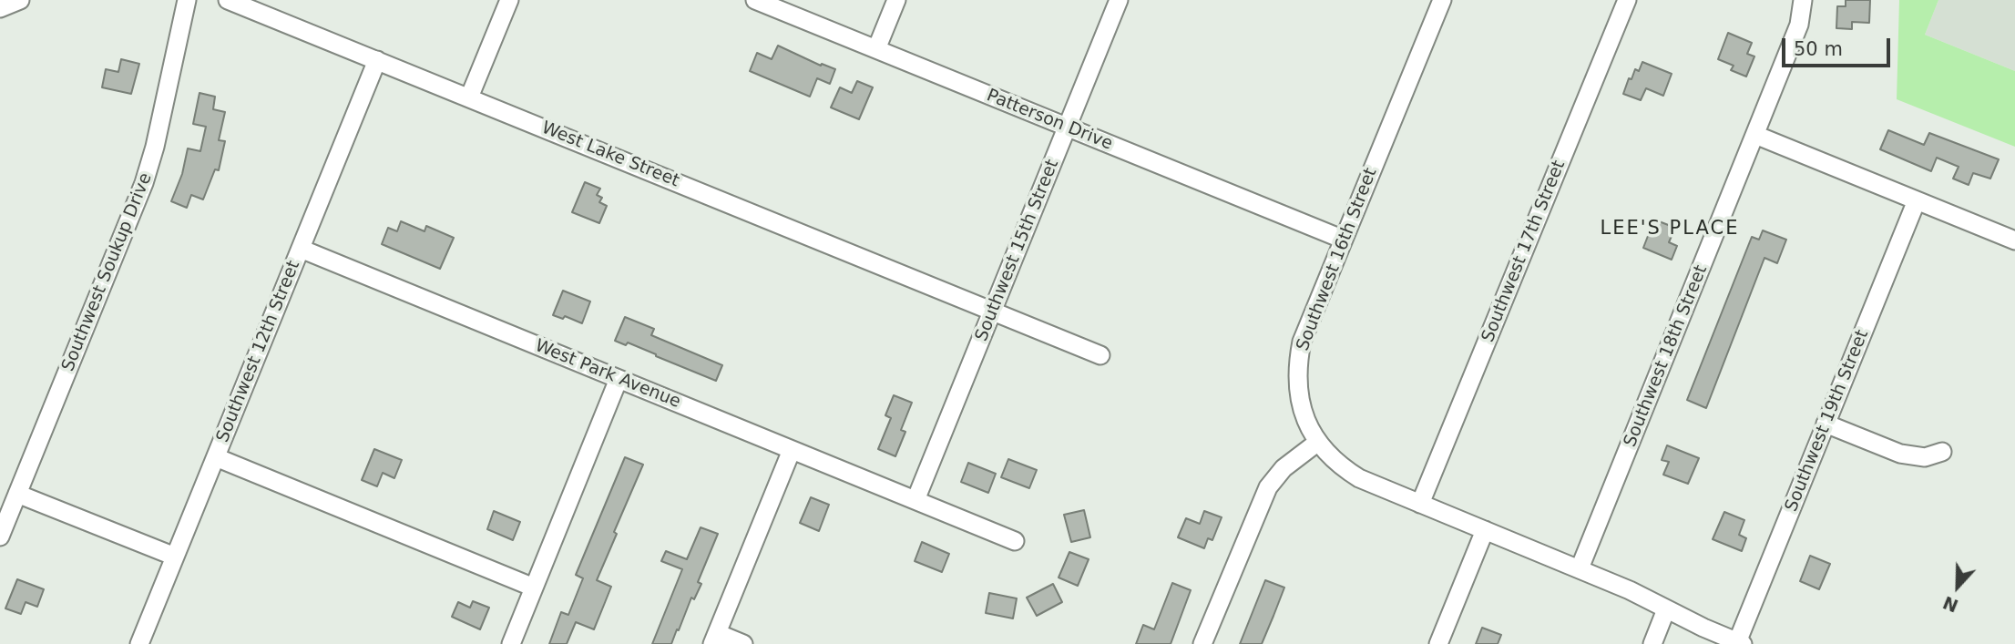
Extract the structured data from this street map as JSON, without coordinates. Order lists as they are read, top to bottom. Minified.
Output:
{"streets":{"street":["Patterson Drive","West Lake Street","Southwest 15th Street","Southwest 17th Street","Southwest 16th Street","Southwest Soukup Drive","Southwest 12th Street","Southwest 18th Street","West Park Avenue","Southwest 19th Street"]},"crossings":[["Patterson Drive","Southwest 15th Street"],["Patterson Drive","Southwest 16th Street"],["West Lake Street","Southwest 15th Street"],["West Lake Street","Southwest 12th Street"],["Southwest 15th Street","West Park Avenue"],["Southwest 12th Street","West Park Avenue"]],"districts":["LEE'S PLACE"],"scale_bar":"50 m","north":"bottom"}
